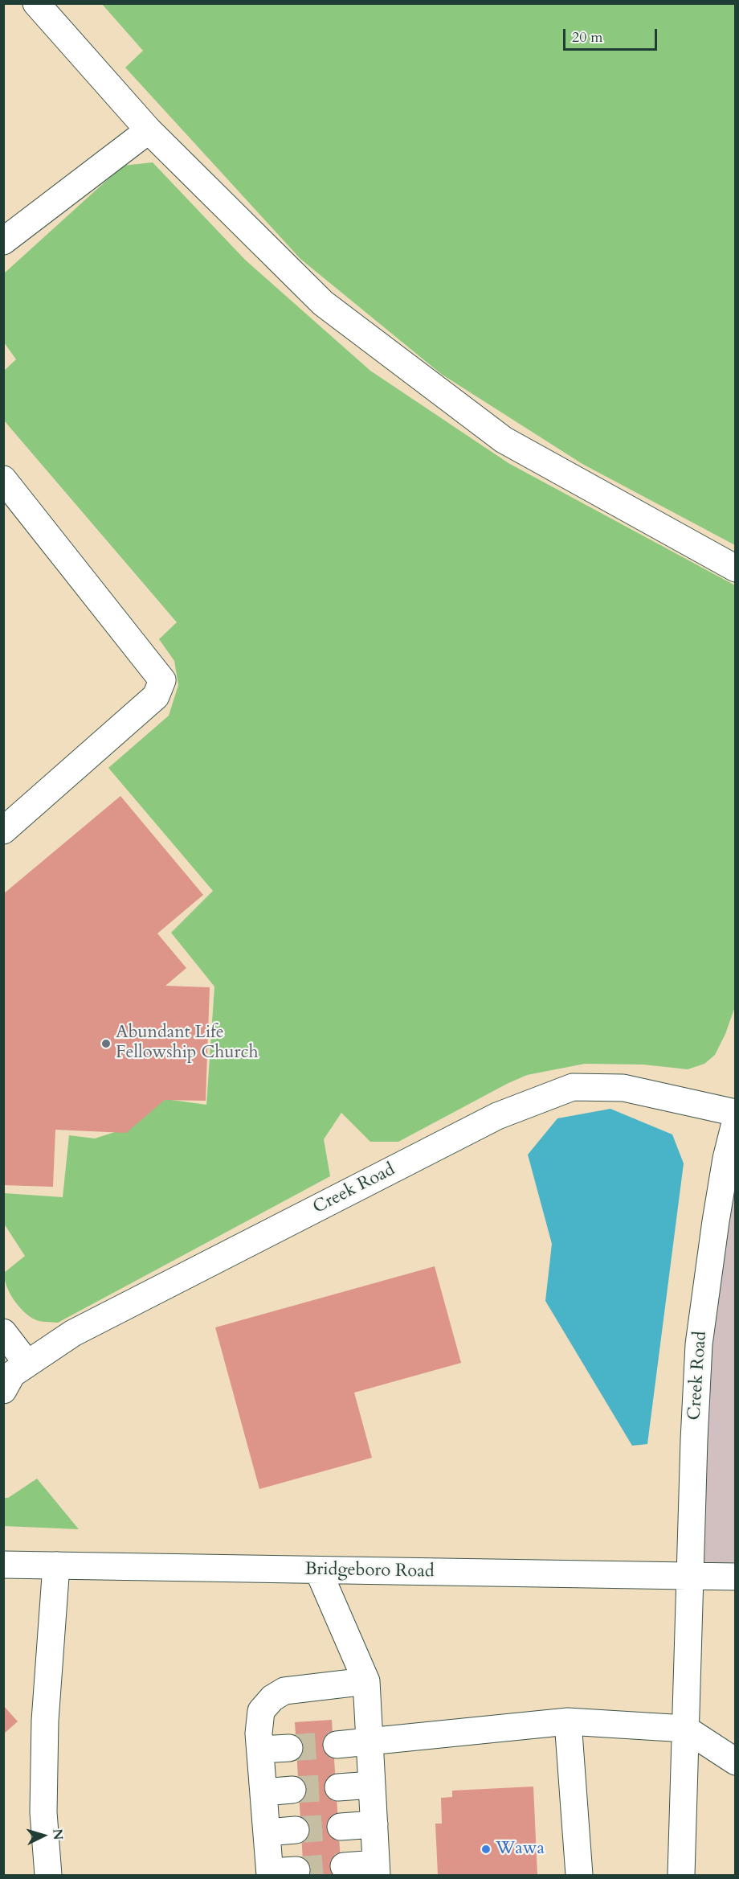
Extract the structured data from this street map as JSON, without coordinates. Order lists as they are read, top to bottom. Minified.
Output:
{"streets":{"main road":["Creek Road","Bridgeboro Road"]},"crossings":[["Creek Road","Bridgeboro Road"]],"places":["Abundant Life Fellowship Church","Wawa"],"scale_bar":"20 m","north":"right"}
